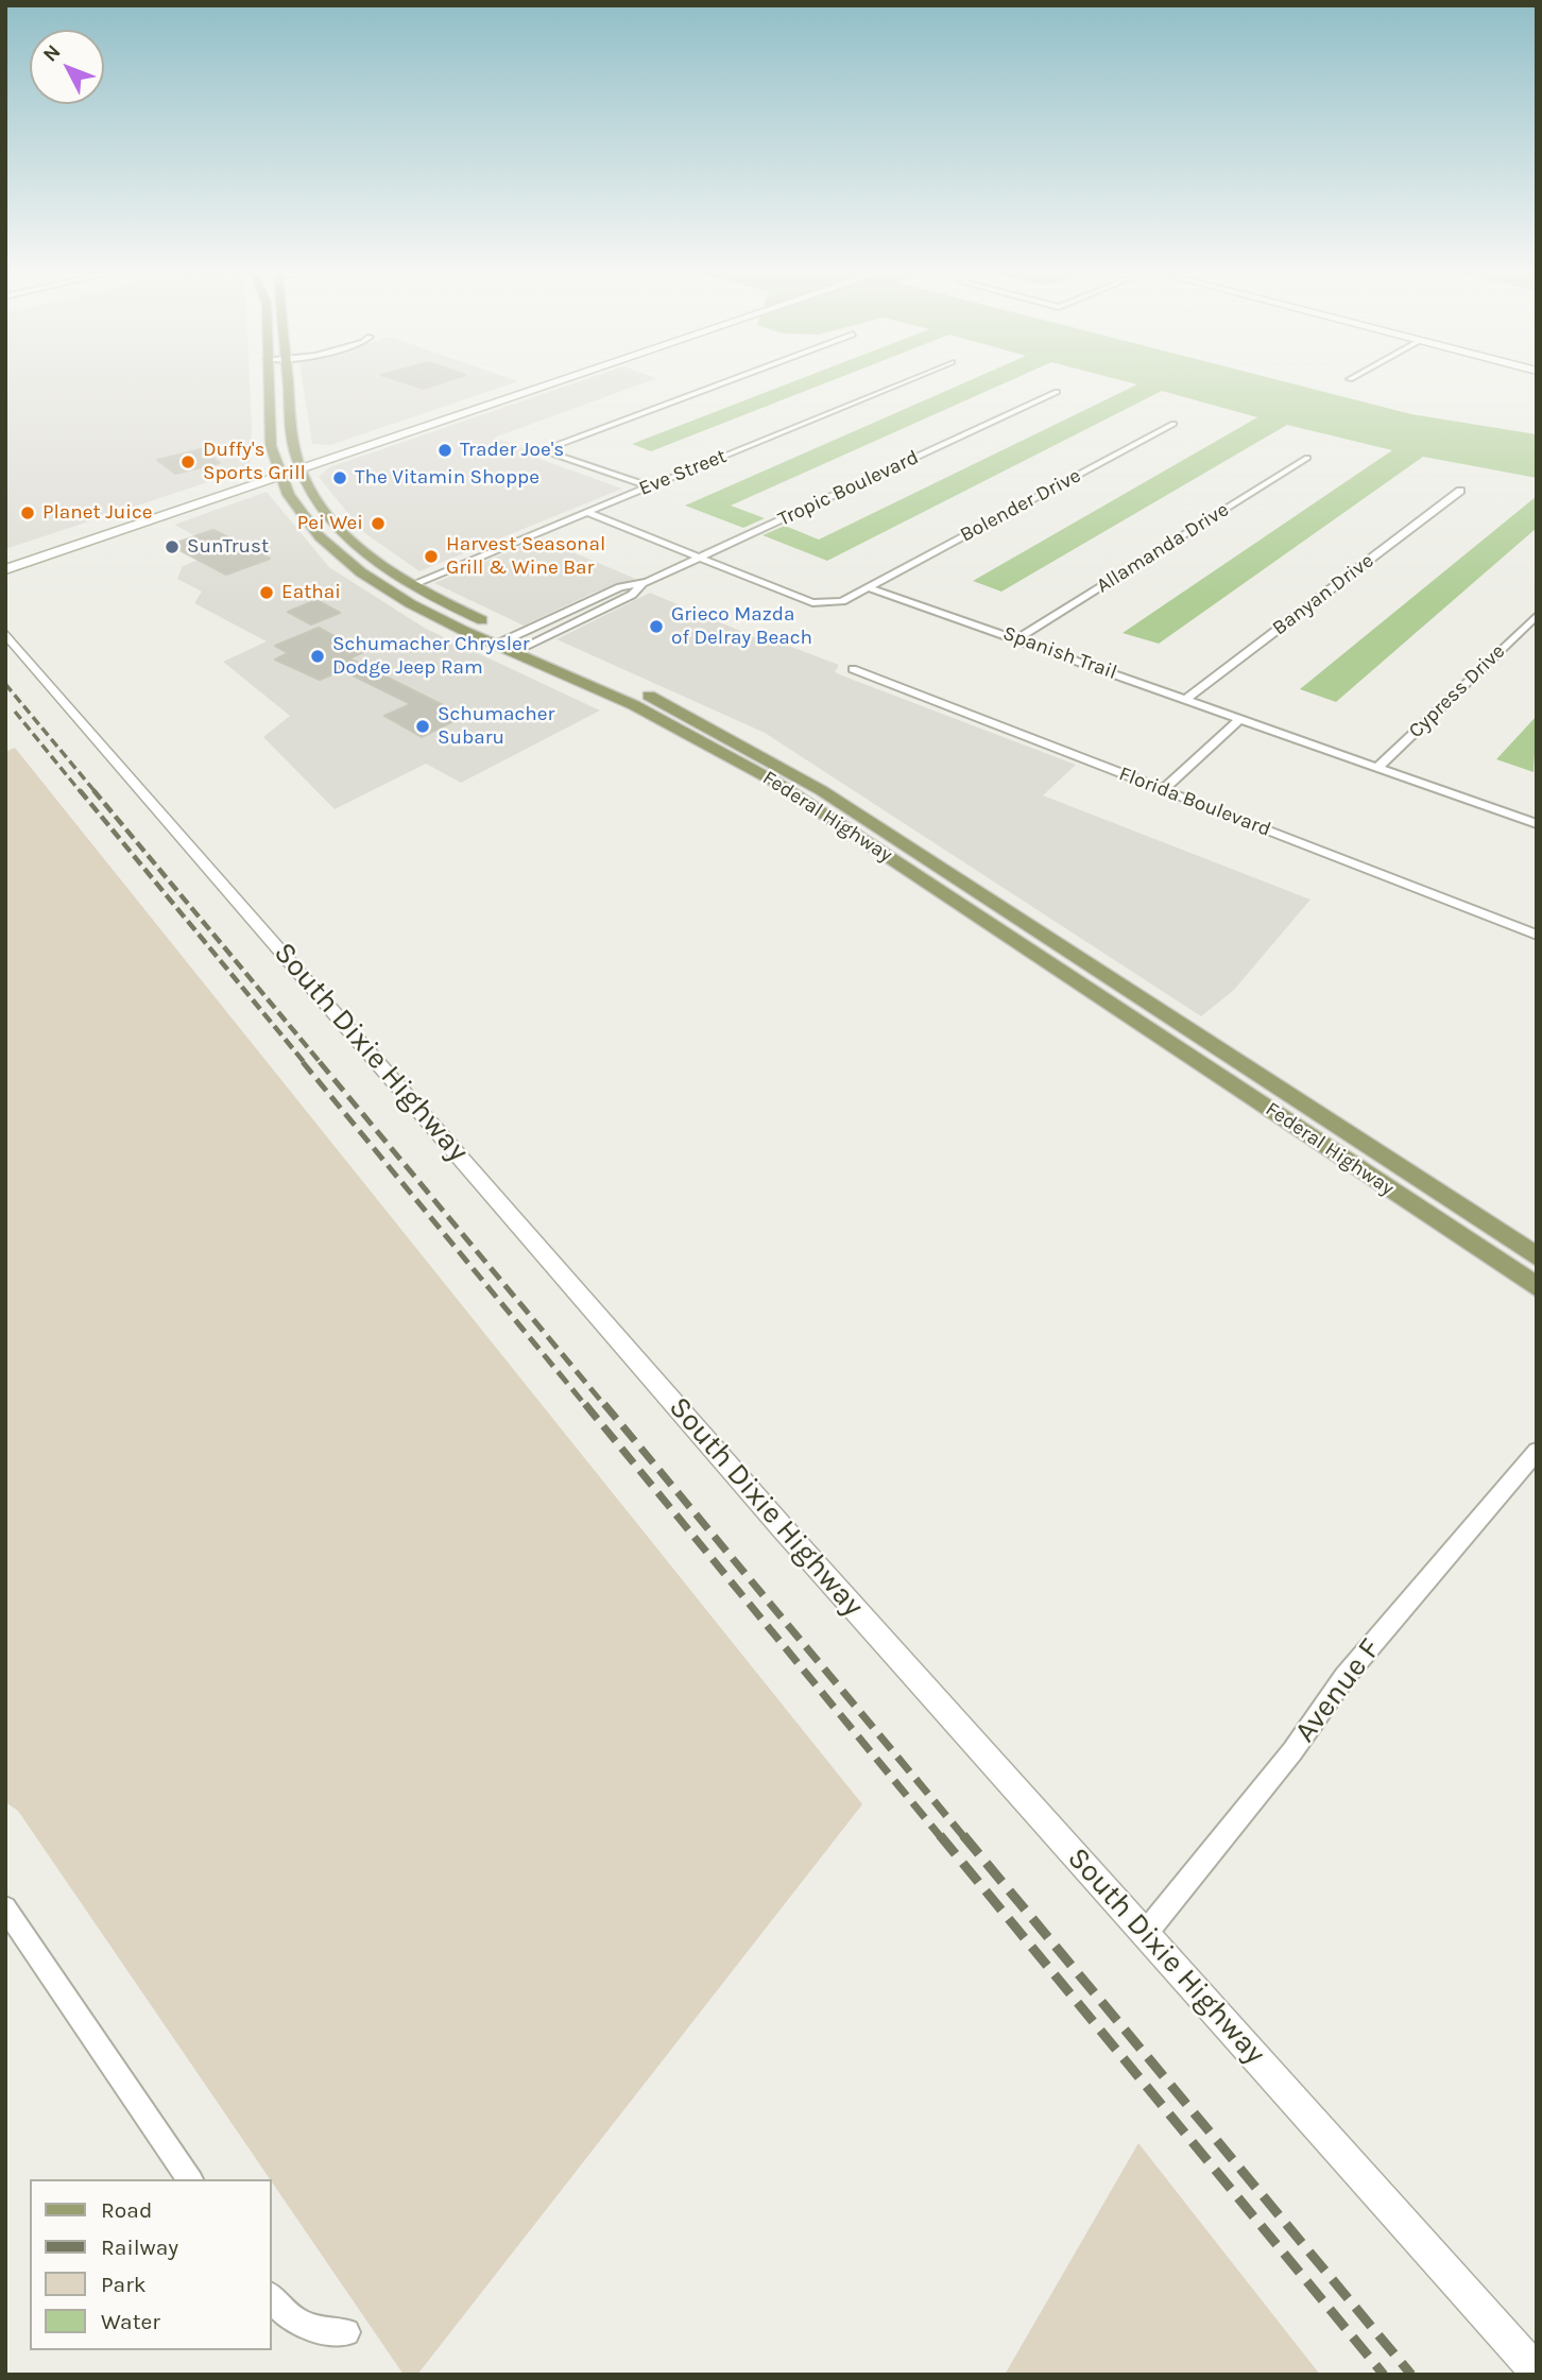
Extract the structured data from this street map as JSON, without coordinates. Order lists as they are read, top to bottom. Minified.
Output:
{"streets":{"main road":["Federal Highway"],"street":["Eve Street","Tropic Boulevard","Bolender Drive","Allamanda Drive","Banyan Drive","Spanish Trail","Cypress Drive","Florida Boulevard","South Dixie Highway","Avenue F"]},"crossings":[["Eve Street","Federal Highway"],["Tropic Boulevard","Federal Highway"],["Bolender Drive","Spanish Trail"],["Allamanda Drive","Spanish Trail"],["Banyan Drive","Spanish Trail"],["Spanish Trail","Cypress Drive"],["South Dixie Highway","Avenue F"]],"places":["Trader Joe's","Duffy's Sports Grill","The Vitamin Shoppe","Planet Juice","Pei Wei","SunTrust","Harvest Seasonal Grill & Wine Bar","Eathai","Grieco Mazda of Delray Beach","Schumacher Chrysler Dodge Jeep Ram","Schumacher Subaru"],"legend":["Road","Railway","Park","Water"],"north":"top left"}
